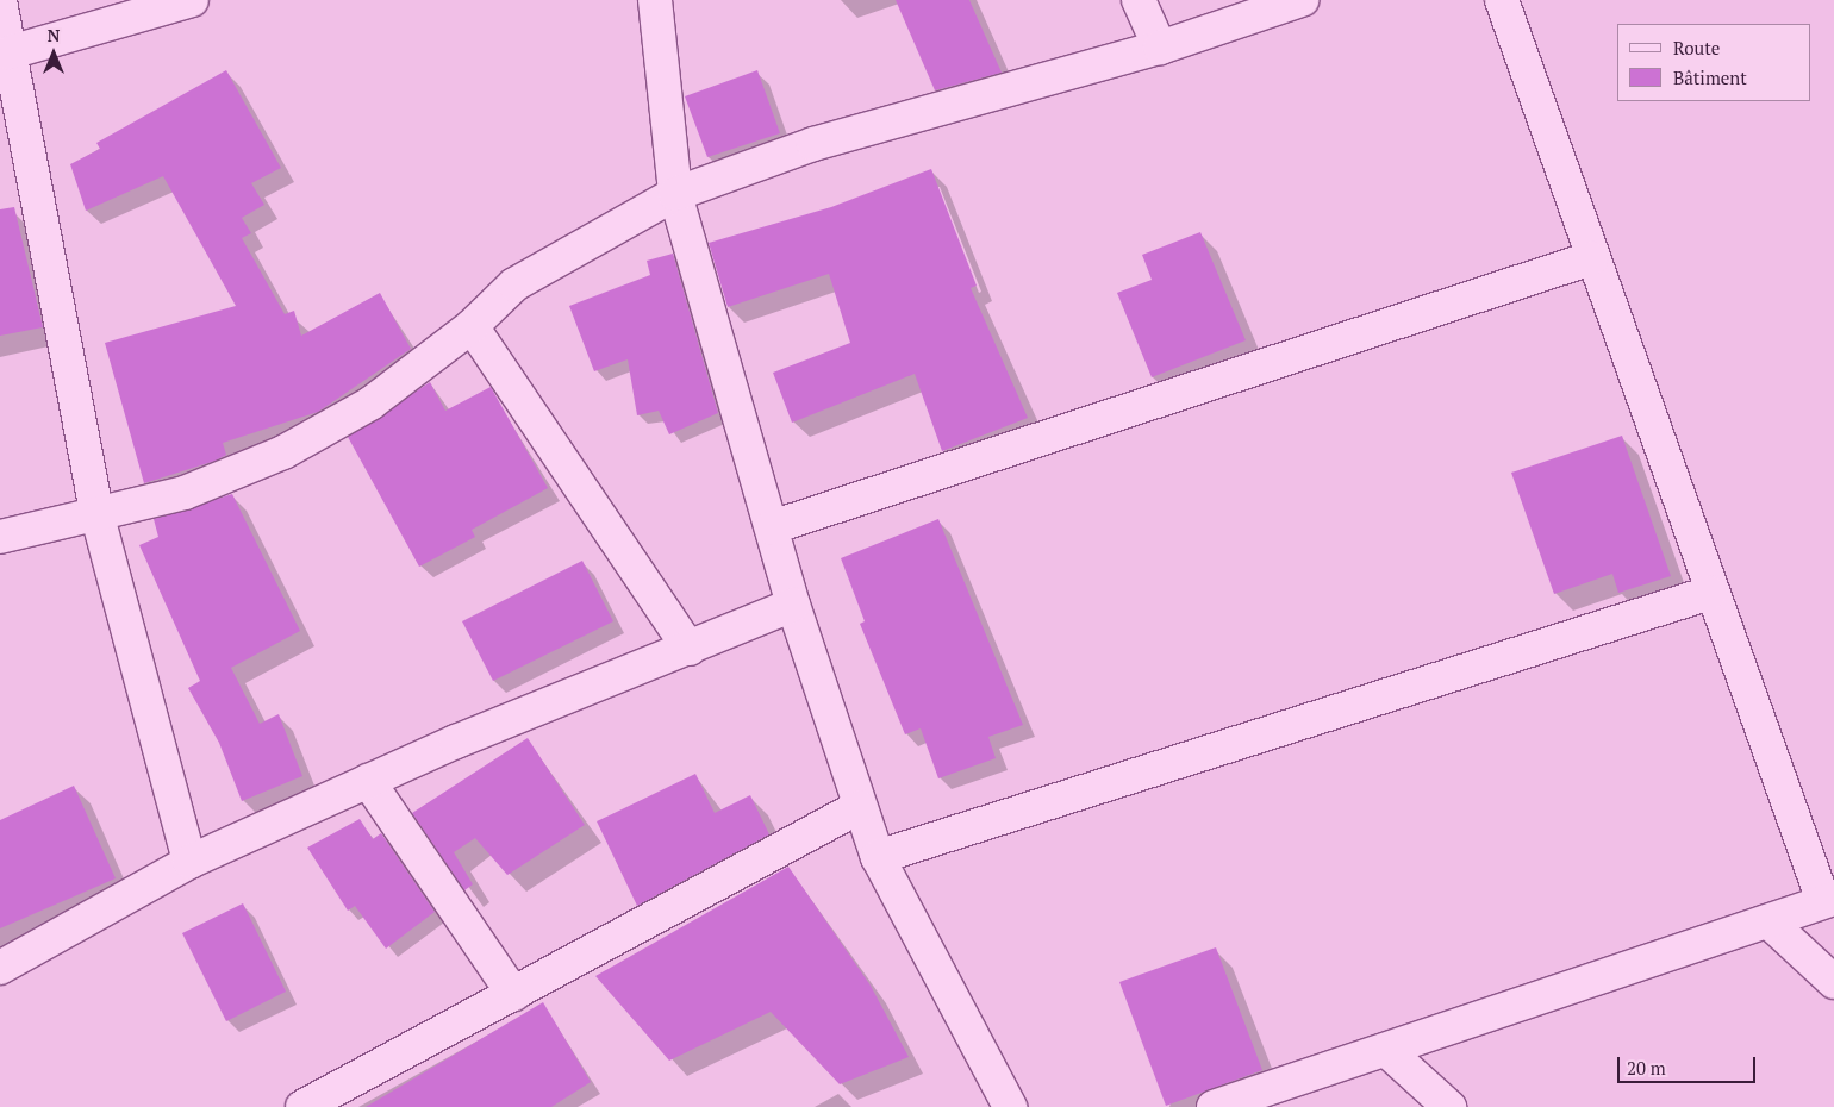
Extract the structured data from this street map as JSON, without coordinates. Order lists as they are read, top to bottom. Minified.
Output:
{"legend":["Route","Bâtiment"],"scale_bar":"20 m","north":"top"}
